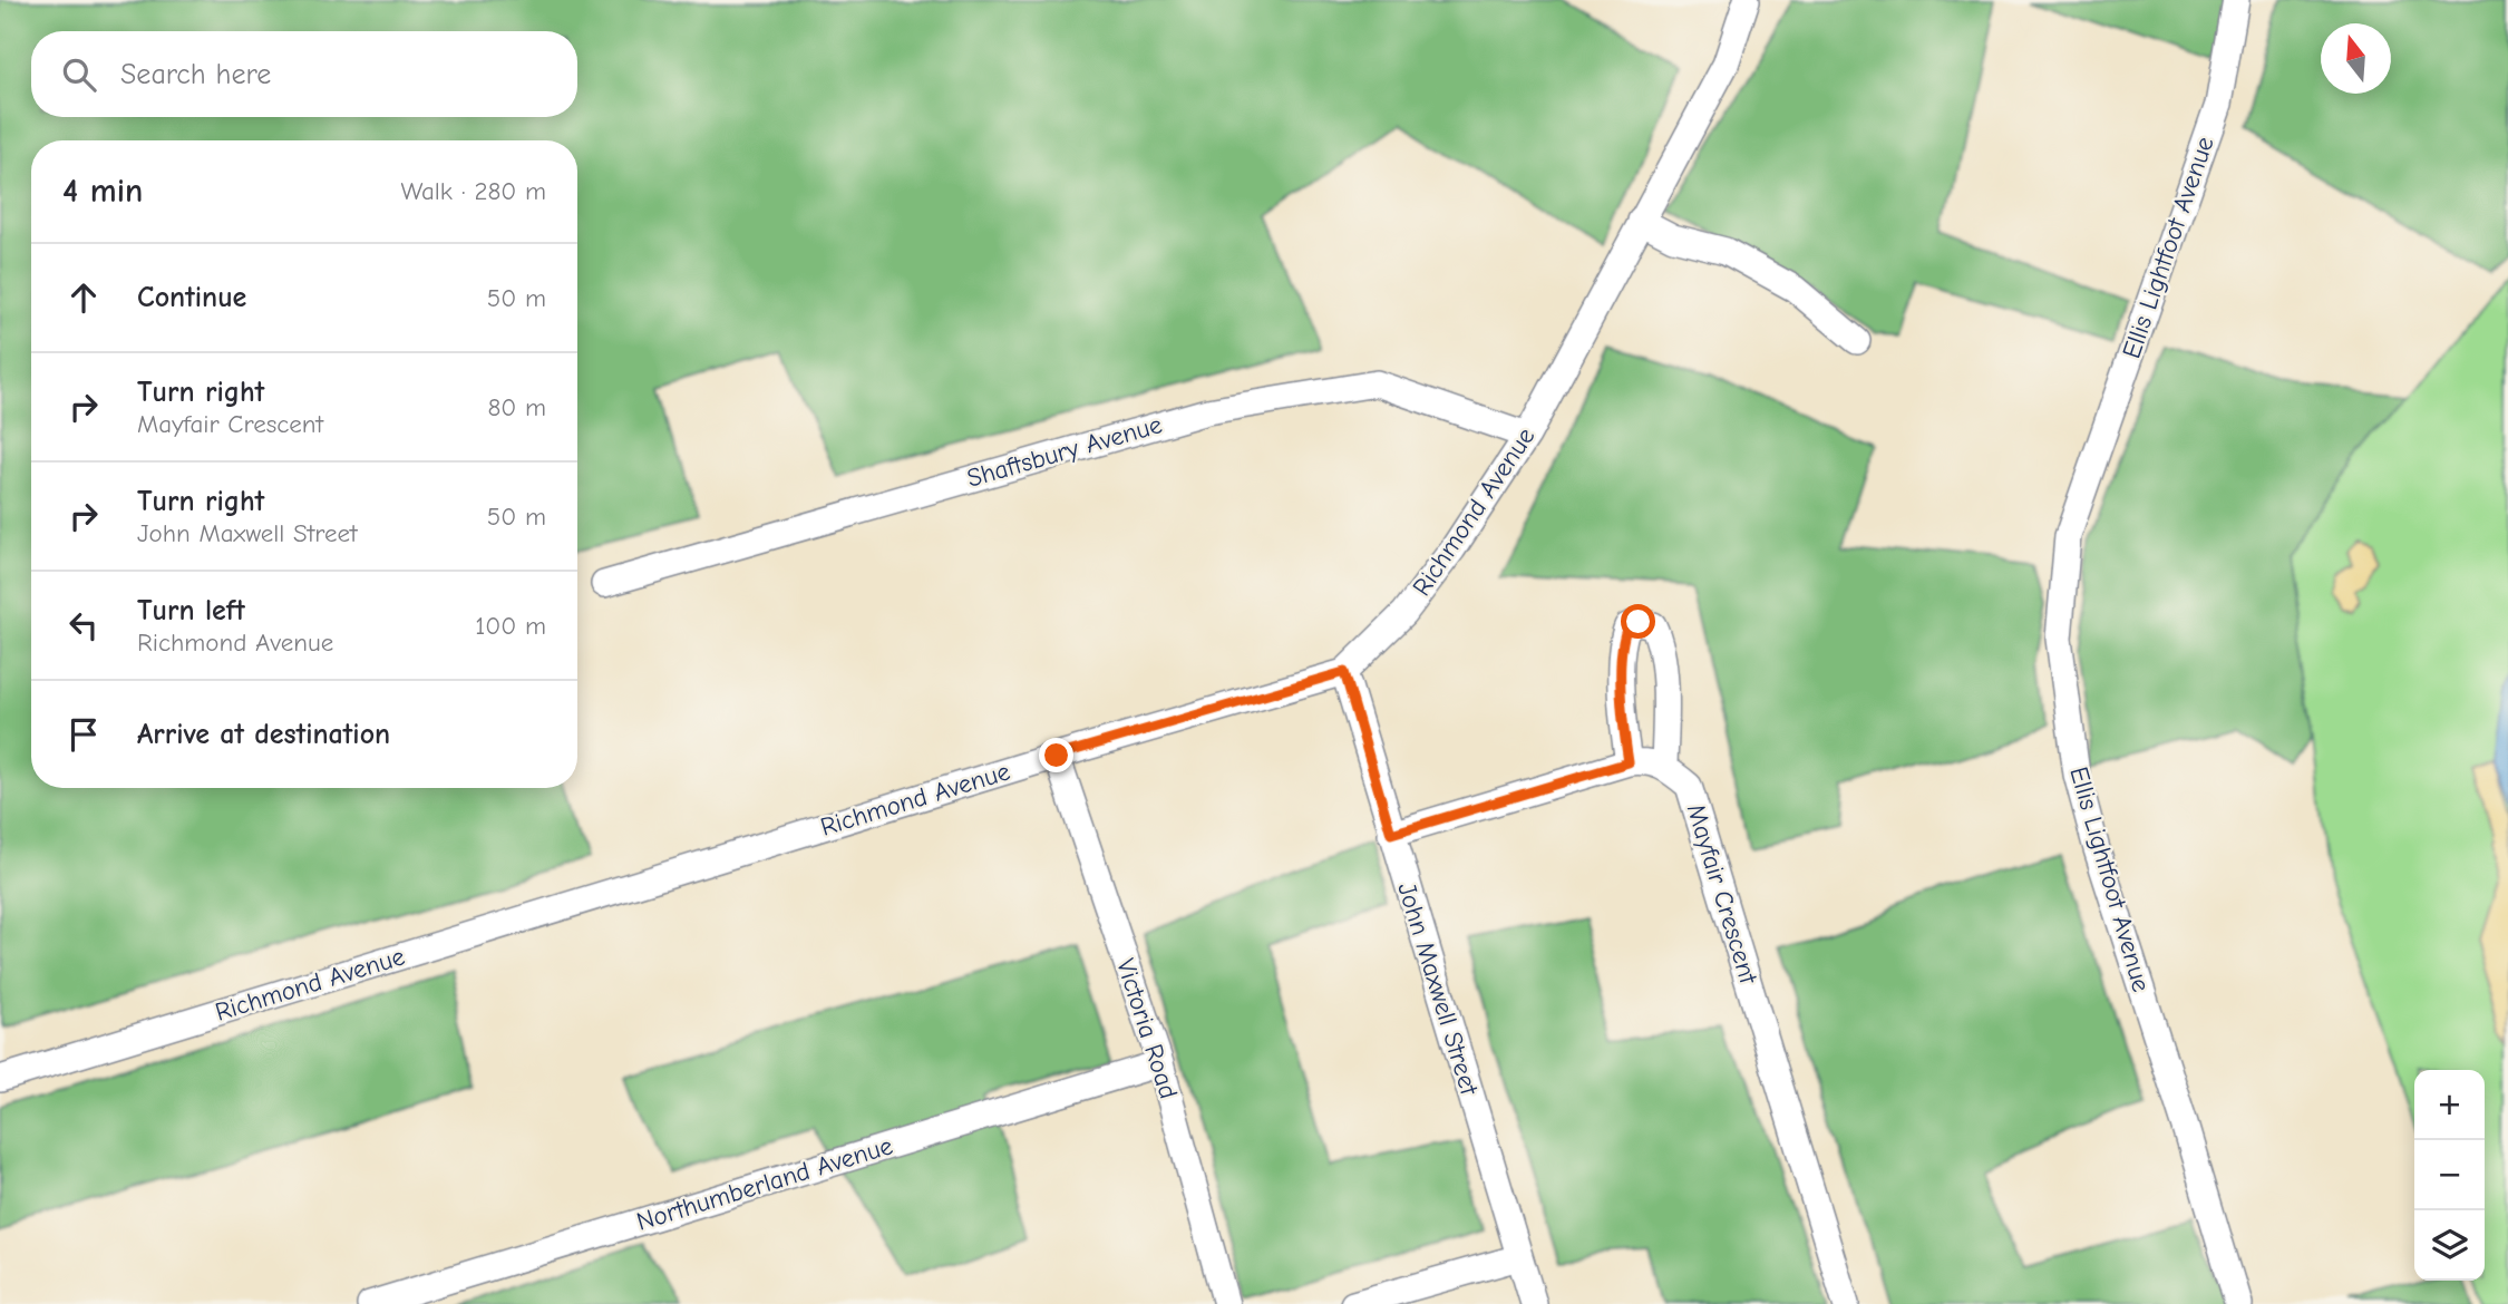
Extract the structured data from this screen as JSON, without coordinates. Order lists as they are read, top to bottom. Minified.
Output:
{"streets":{"street":["Ellis Lightfoot Avenue","Shaftsbury Avenue","Richmond Avenue","Mayfair Crescent","John Maxwell Street","Victoria Road","Northumberland Avenue"]},"crossings":[["Shaftsbury Avenue","Richmond Avenue"],["Richmond Avenue","John Maxwell Street"],["Richmond Avenue","Victoria Road"],["Victoria Road","Northumberland Avenue"]],"north":"top","page":{"search":"Search here","heading":["4 min","Walk · 280 m"],"list":[["Continue","50 m"],["Turn right","Mayfair Crescent","80 m"],["Turn right","John Maxwell Street","50 m"],["Turn left","Richmond Avenue","100 m"],"Arrive at destination"],"map_buttons":["+","−"]}}
